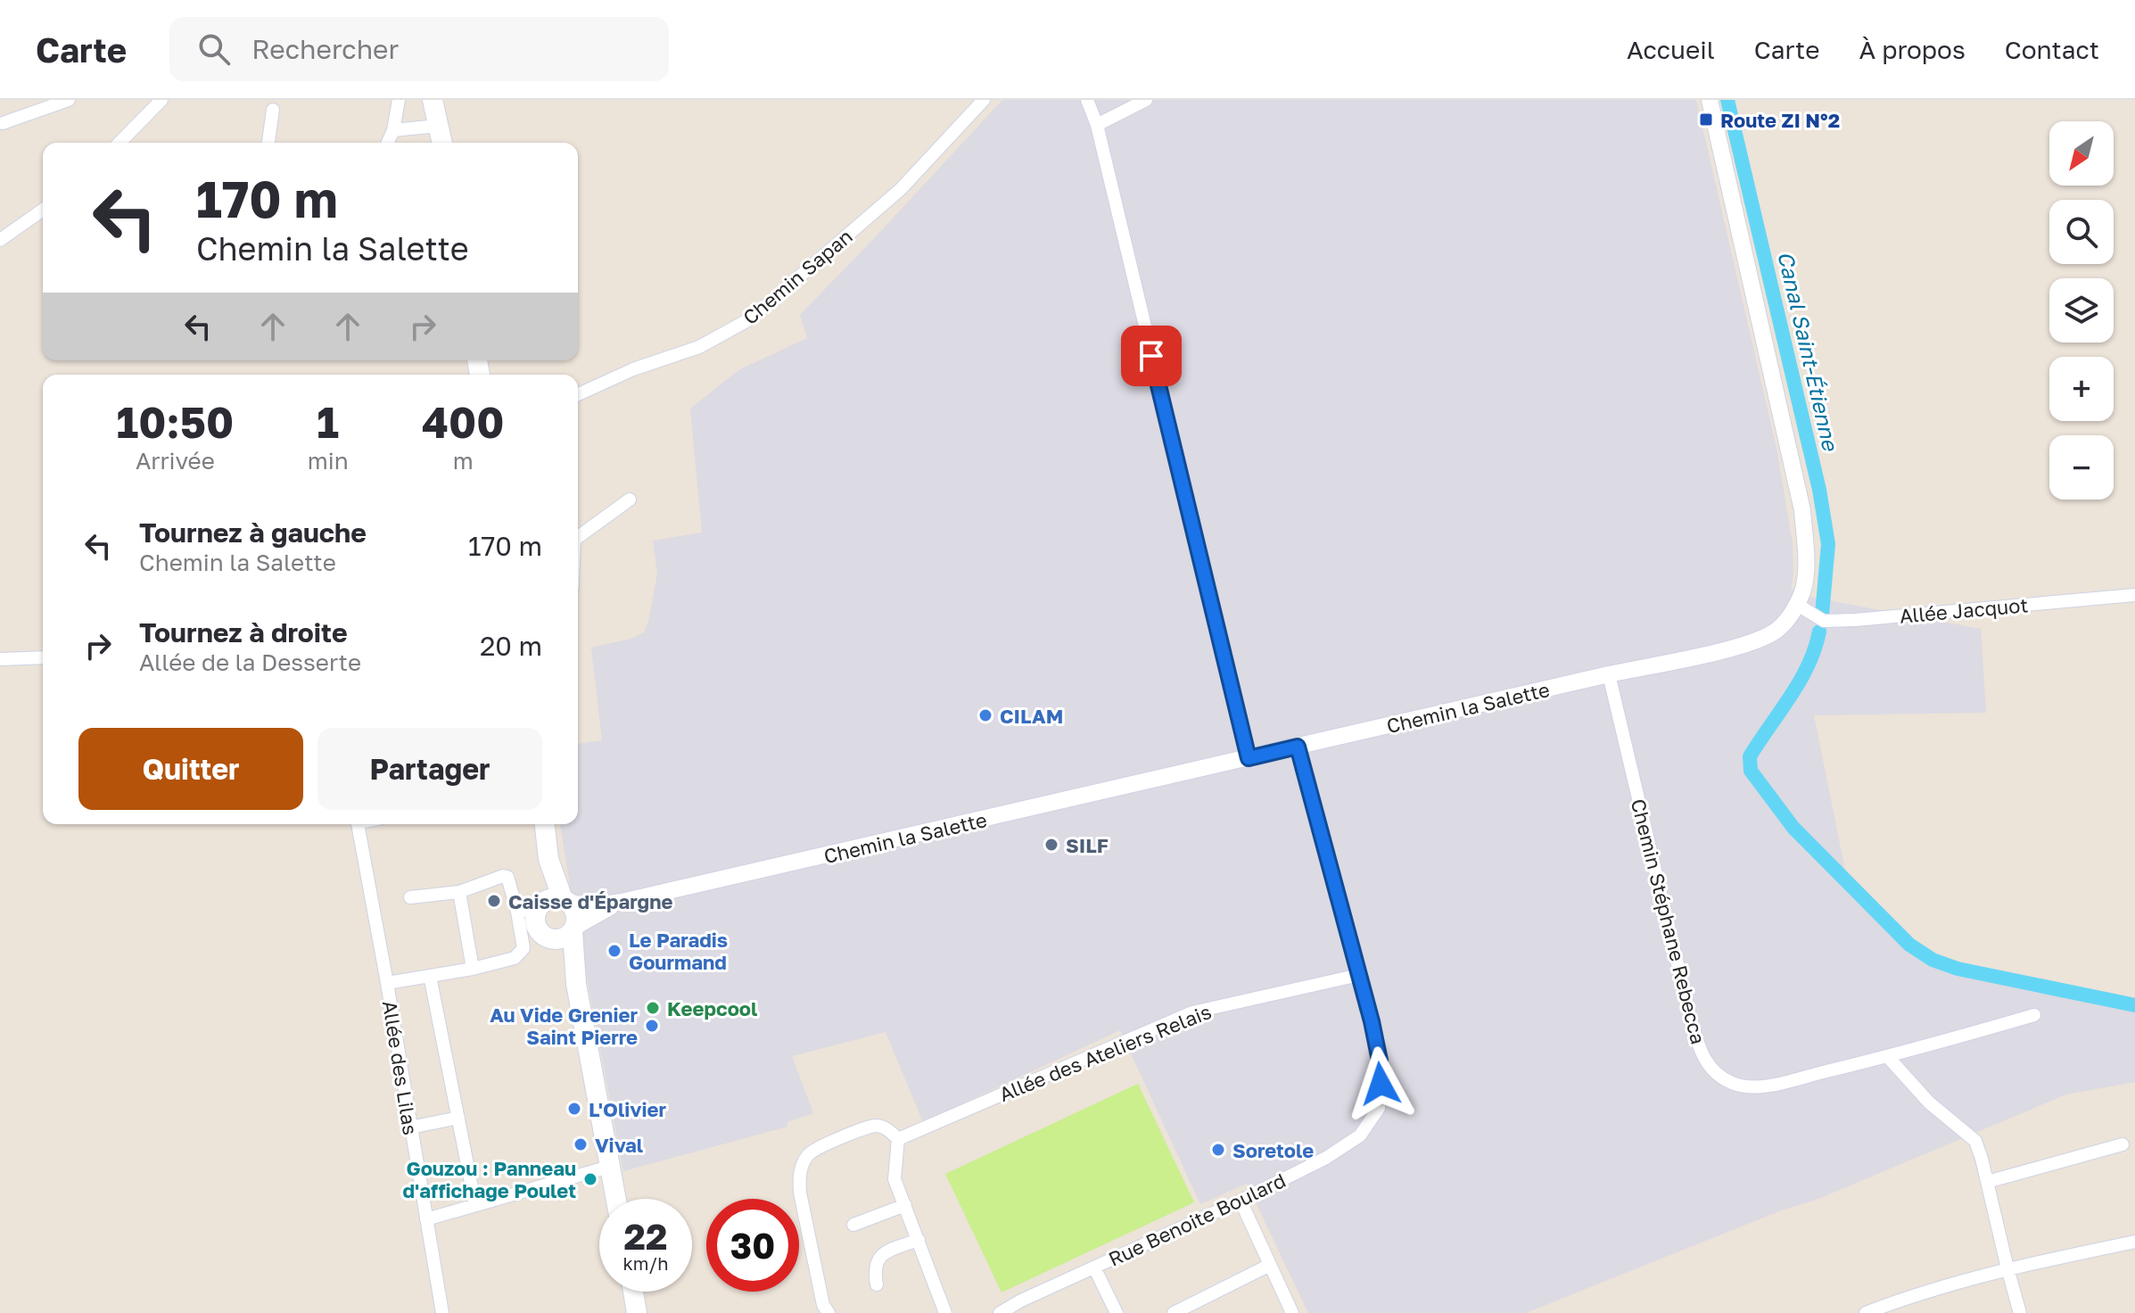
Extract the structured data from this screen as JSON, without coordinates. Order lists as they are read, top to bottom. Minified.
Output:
{"streets":{"street":["Chemin Sapan","Allée Jacquot","Chemin la Salette","Chemin Stéphane Rebecca","Allée des Ateliers Relais","Allée des Lilas","Rue Benoite Boulard"]},"crossings":[["Allée Jacquot","Chemin la Salette"],["Chemin la Salette","Chemin Stéphane Rebecca"],["Allée des Ateliers Relais","Rue Benoite Boulard"]],"water":["Canal Saint-Étienne"],"places":{"transit":["Route ZI N°2"],"other":["CILAM","SILF","Caisse d'Épargne","Le Paradis Gourmand","Keepcool","Au Vide Grenier Saint Pierre","L'Olivier","Vival","Soretole","Gouzou : Panneau d'affichage Poulet"]},"north":"bottom left","page":{"header":"Carte","search":"Rechercher","nav":["Accueil","Carte","À propos","Contact"],"map_buttons":["+","−"],"turn":["170 m","Chemin la Salette"],"eta":["10:50","Arrivée","1","min","400","m"],"list":[{"name":"Tournez à gauche","note":"Chemin la Salette","value":"170 m"},{"name":"Tournez à droite","note":"Allée de la Desserte","value":"20 m"}],"buttons":["Quitter","Partager"],"speed":"22 km/h","limit":"30"}}
